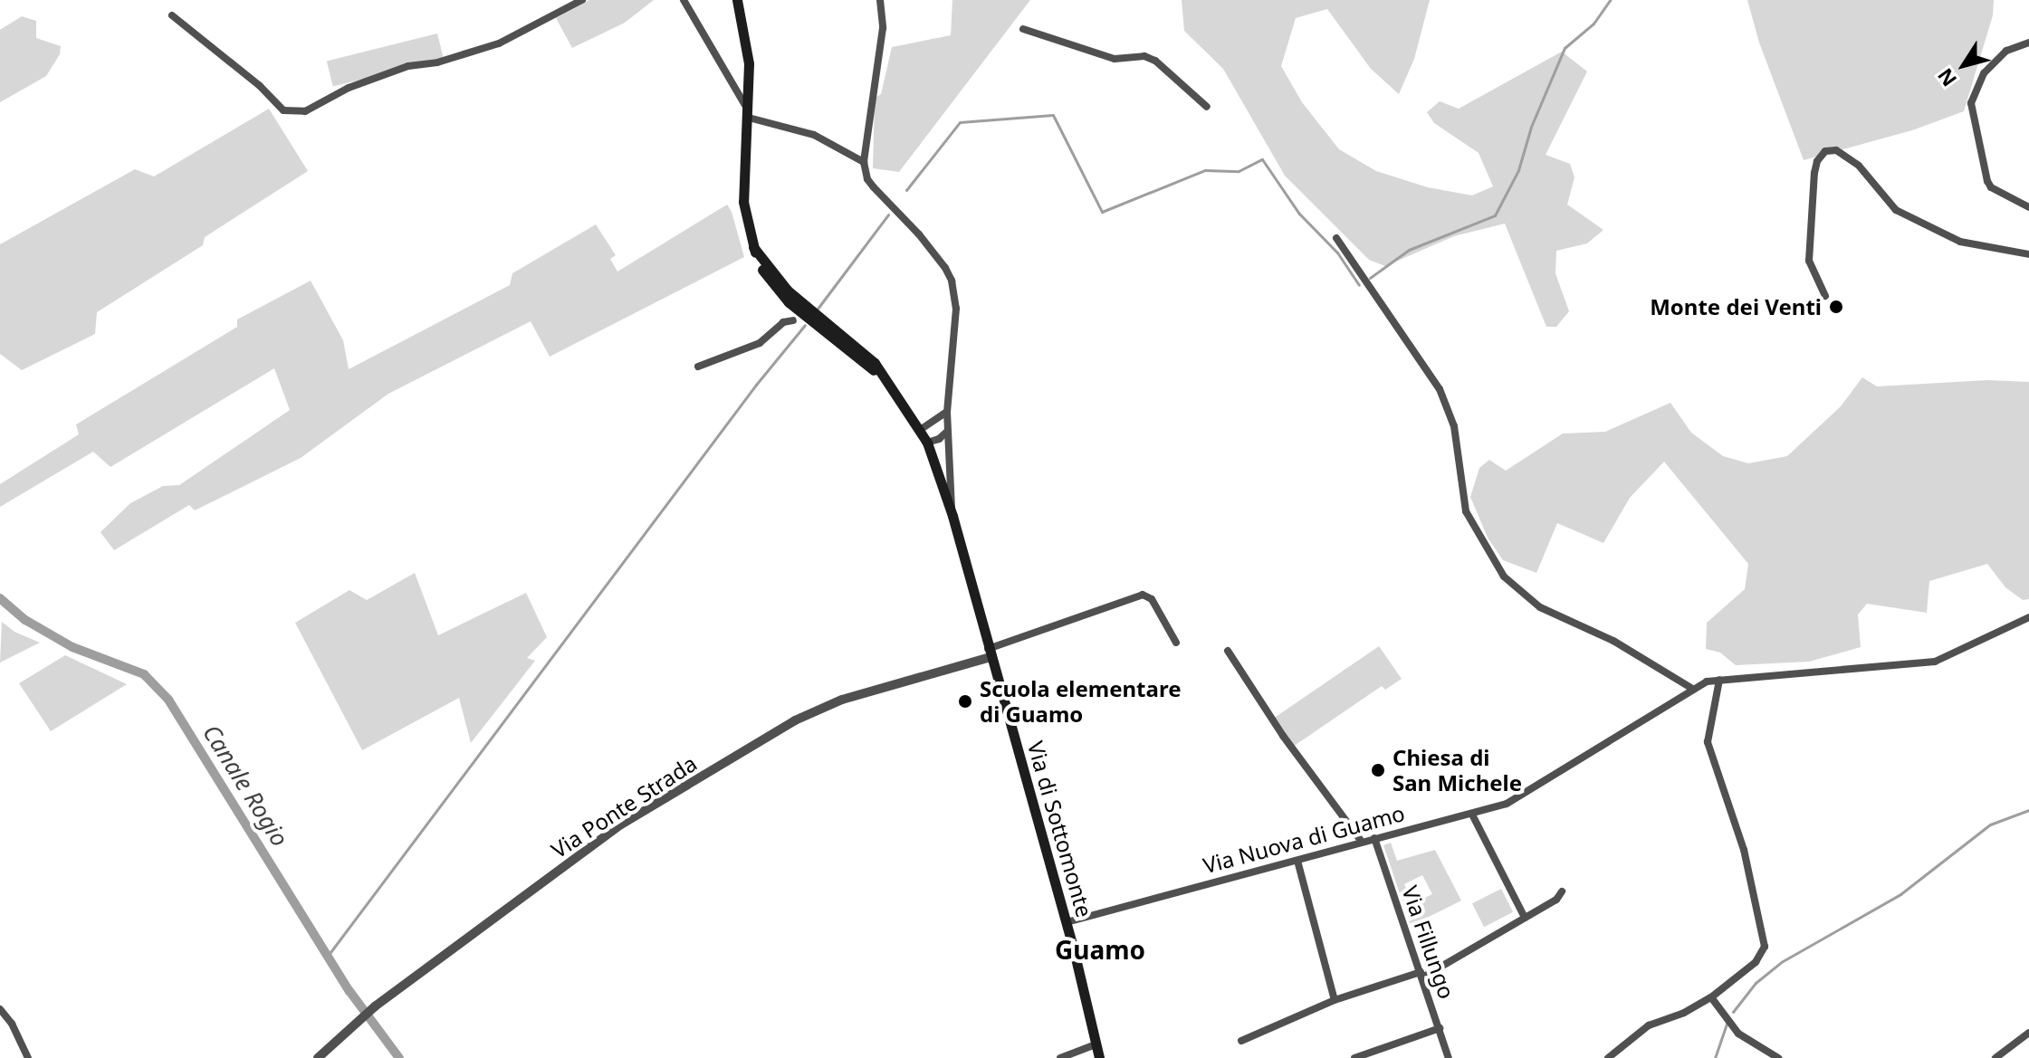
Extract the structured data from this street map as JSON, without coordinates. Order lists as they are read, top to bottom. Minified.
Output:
{"streets":{"main road":["Via di Sottomonte"],"street":["Via Ponte Strada","Via Nuova di Guamo","Via Fillungo"]},"crossings":[["Via Ponte Strada","Via di Sottomonte"],["Via di Sottomonte","Via Nuova di Guamo"],["Via Nuova di Guamo","Via Fillungo"]],"districts":["Guamo"],"water":["Canale Rogio"],"places":["Monte dei Venti","Scuola elementare di Guamo","Chiesa di San Michele"],"north":"bottom left"}
